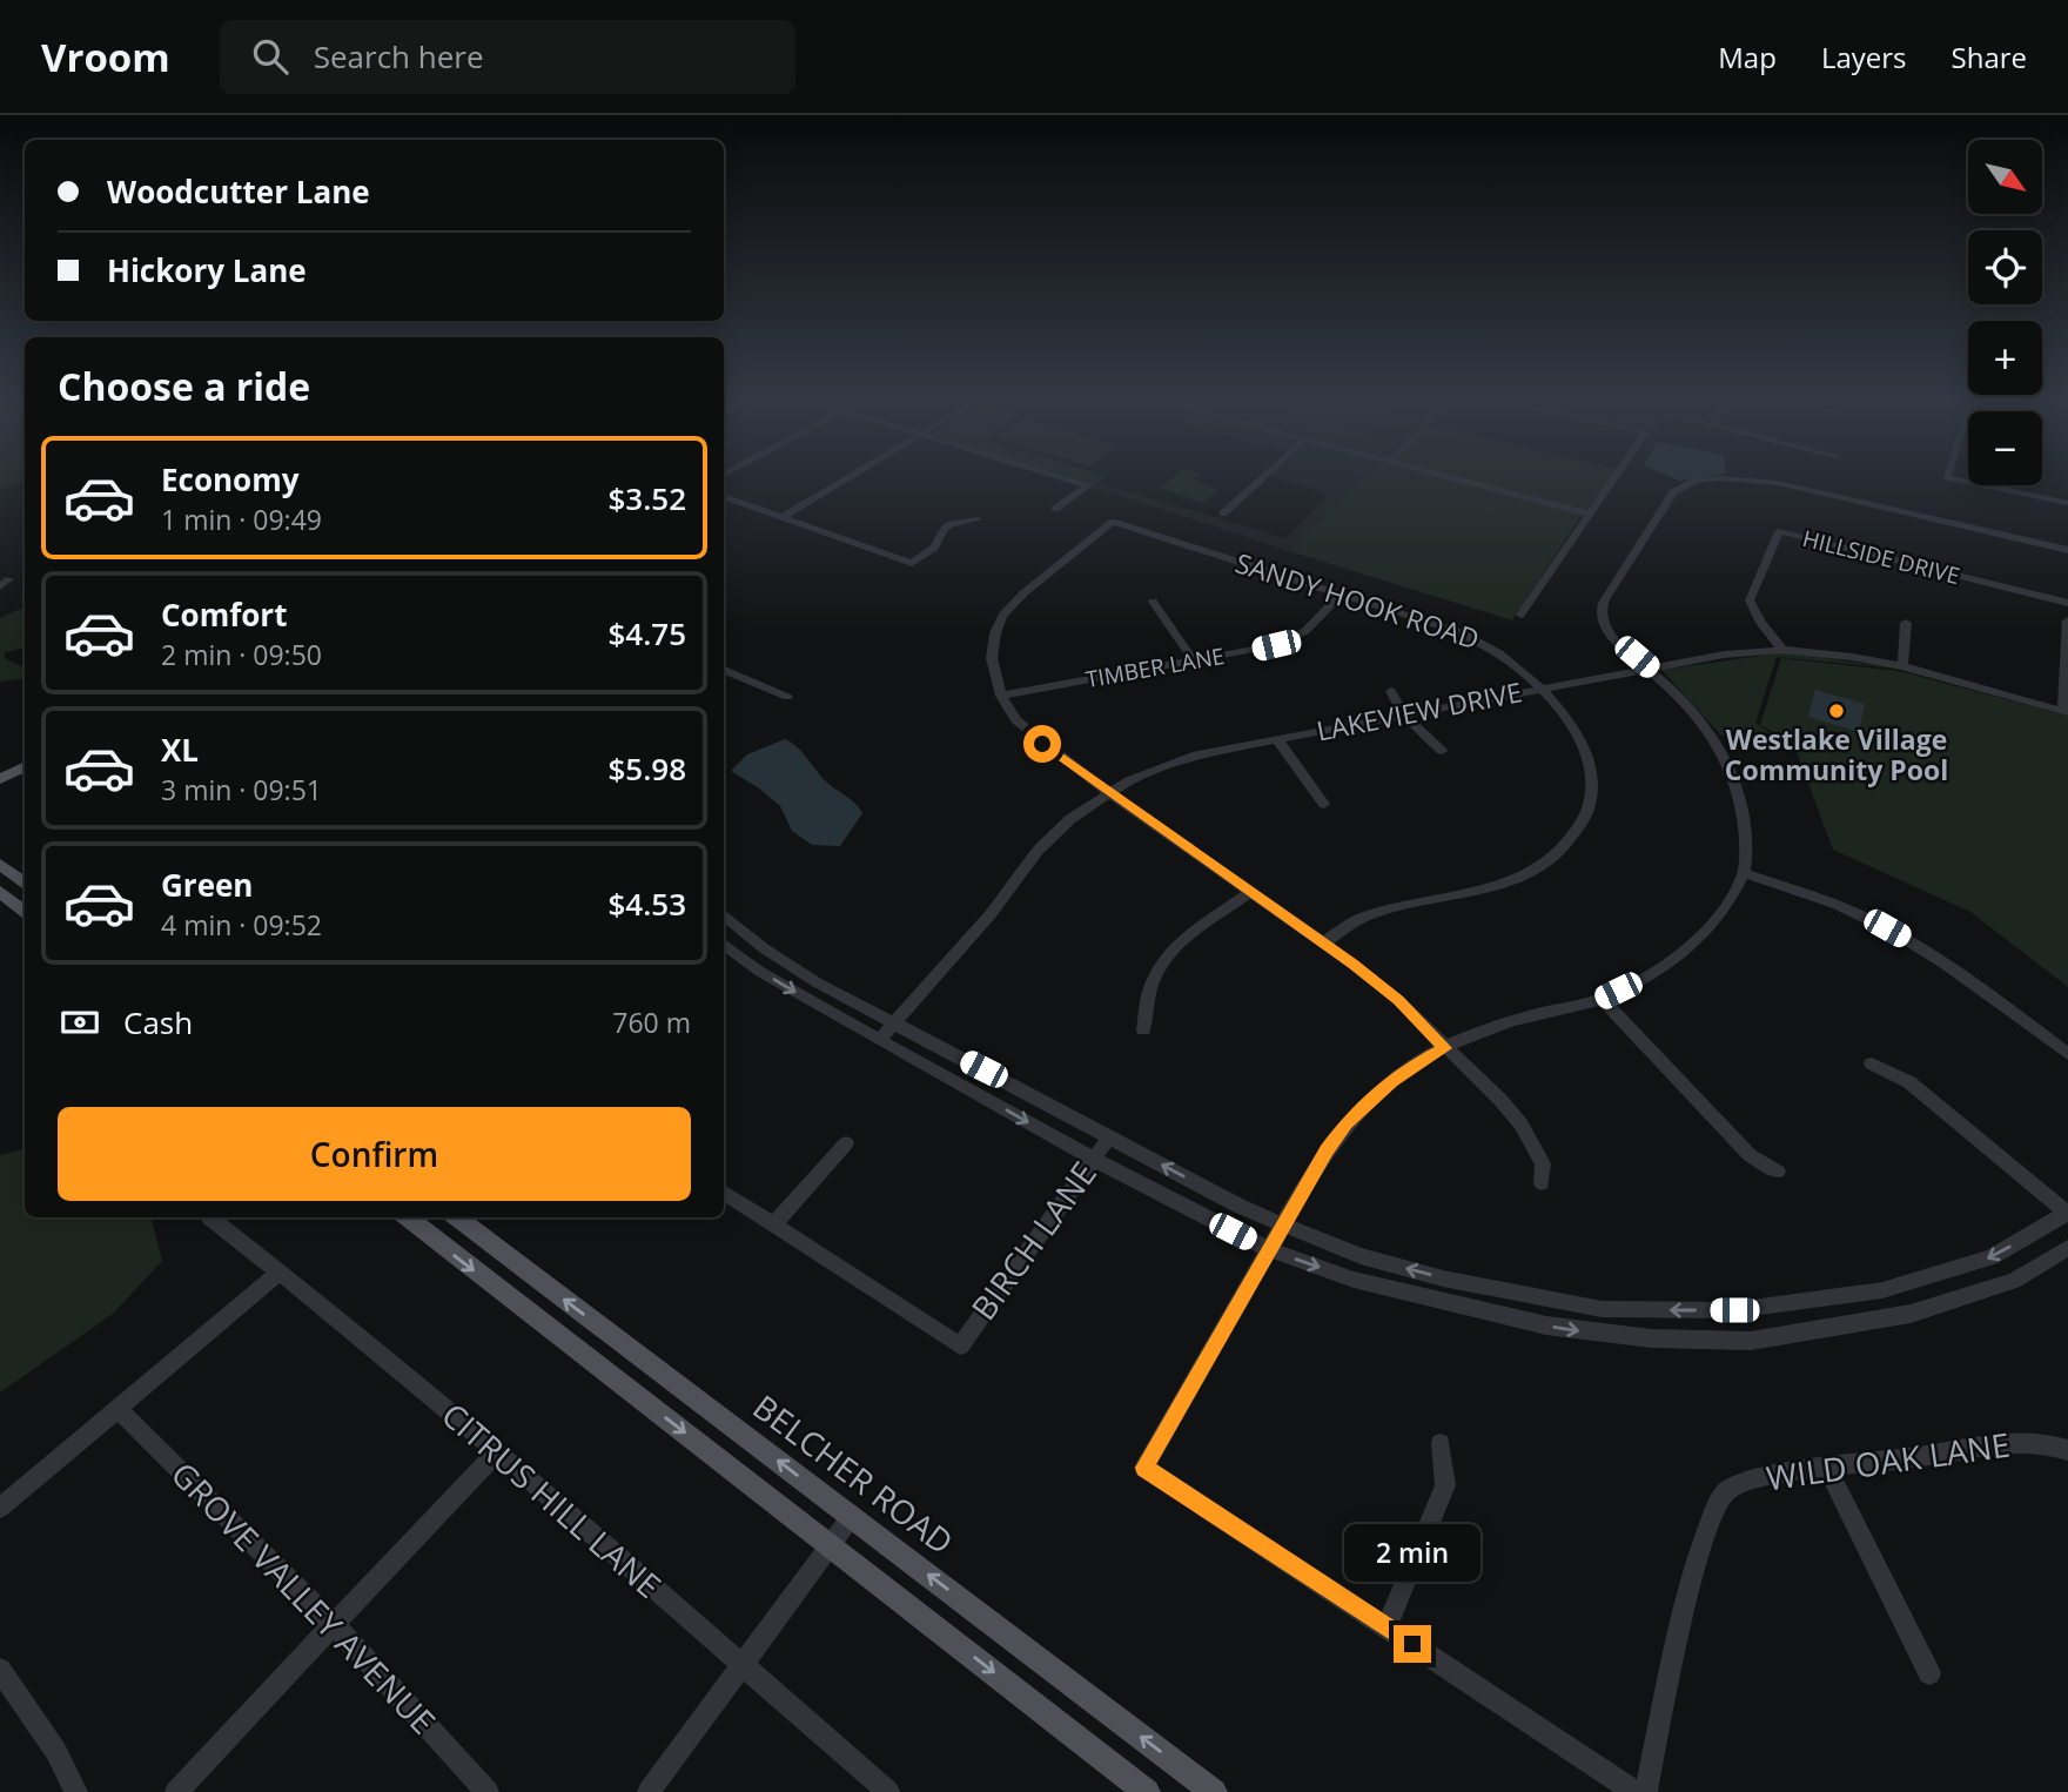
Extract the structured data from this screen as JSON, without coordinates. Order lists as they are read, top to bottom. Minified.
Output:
{"streets":{"main road":["BELCHER ROAD"],"street":["HILLSIDE DRIVE","SANDY HOOK ROAD","TIMBER LANE","LAKEVIEW DRIVE","BIRCH LANE","WILD OAK LANE","CITRUS HILL LANE","GROVE VALLEY AVENUE"]},"crossings":[["HILLSIDE DRIVE","LAKEVIEW DRIVE"],["SANDY HOOK ROAD","TIMBER LANE"],["SANDY HOOK ROAD","LAKEVIEW DRIVE"]],"places":["Westlake Village Community Pool"],"north":"bottom right","page":{"header":"Vroom","search":"Search here","nav":["Map","Layers","Share"],"map_buttons":["+","−"],"banner":["Woodcutter Lane","Hickory Lane"],"heading":"Choose a ride","list":[{"name":"Economy","note":"1 min · 09:49","value":"$3.52"},{"name":"Comfort","note":"2 min · 09:50","value":"$4.75"},{"name":"XL","note":"3 min · 09:51","value":"$5.98"},{"name":"Green","note":"4 min · 09:52","value":"$4.53"}],"pay":["Cash","760 m"],"buttons":"Confirm","bubble":"2 min"}}
